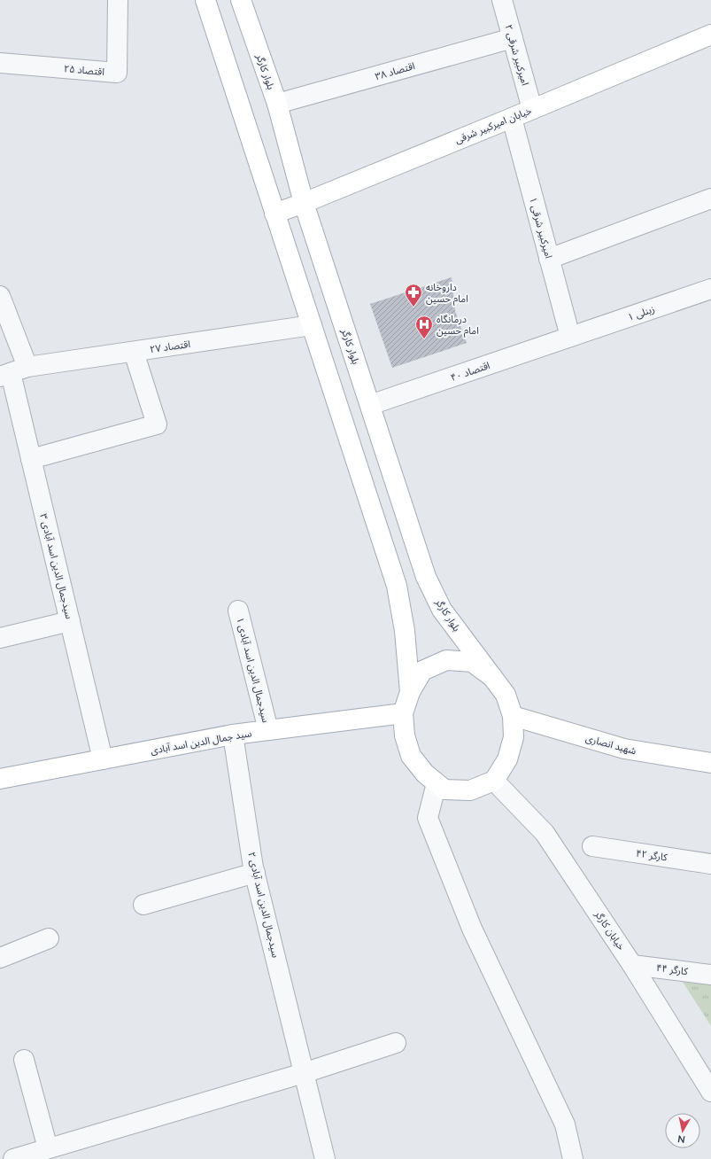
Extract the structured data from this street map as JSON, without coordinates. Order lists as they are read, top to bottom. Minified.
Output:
{"streets":{"main road":["بلوار کارگر","خیابان امیرکبیر شرقی","سید جمال الدین اسد آبادی","شهید انصاری"],"street":["امیرکبیر شرقی ۲","اقتصاد ۲۵","۳۸ اقتصاد","امیرکبیر شرقی ۱","زینلی ۱","اقتصاد ۲۷","اقتصاد ۴۰","سیدجمال الدین اسد آبادی ۳","سیدجمال الدین اسد آبادی ۱","کارگر ۴۲","سیدجمال الدین اسد آبادی ۲","خیابان کارگر","کارگر ۴۴"]},"crossings":[["امیرکبیر شرقی ۲","۳۸ اقتصاد"],["امیرکبیر شرقی ۲","خیابان امیرکبیر شرقی"],["۳۸ اقتصاد","بلوار کارگر"],["بلوار کارگر","خیابان امیرکبیر شرقی"],["بلوار کارگر","اقتصاد ۴۰"],["بلوار کارگر","سید جمال الدین اسد آبادی"],["بلوار کارگر","شهید انصاری"],["بلوار کارگر","خیابان کارگر"],["خیابان امیرکبیر شرقی","امیرکبیر شرقی ۱"],["امیرکبیر شرقی ۱","زینلی ۱"],["امیرکبیر شرقی ۱","اقتصاد ۴۰"],["زینلی ۱","اقتصاد ۴۰"],["اقتصاد ۲۷","سیدجمال الدین اسد آبادی ۳"],["سیدجمال الدین اسد آبادی ۳","سید جمال الدین اسد آبادی"],["سیدجمال الدین اسد آبادی ۱","سید جمال الدین اسد آبادی"],["سید جمال الدین اسد آبادی","شهید انصاری"],["سید جمال الدین اسد آبادی","سیدجمال الدین اسد آبادی ۲"],["سید جمال الدین اسد آبادی","خیابان کارگر"],["شهید انصاری","خیابان کارگر"],["خیابان کارگر","کارگر ۴۴"]],"places":{"pharmacy":["داروخانه امام حسین"],"hospital":["درمانگاه امام حسین"]},"north":"bottom"}
